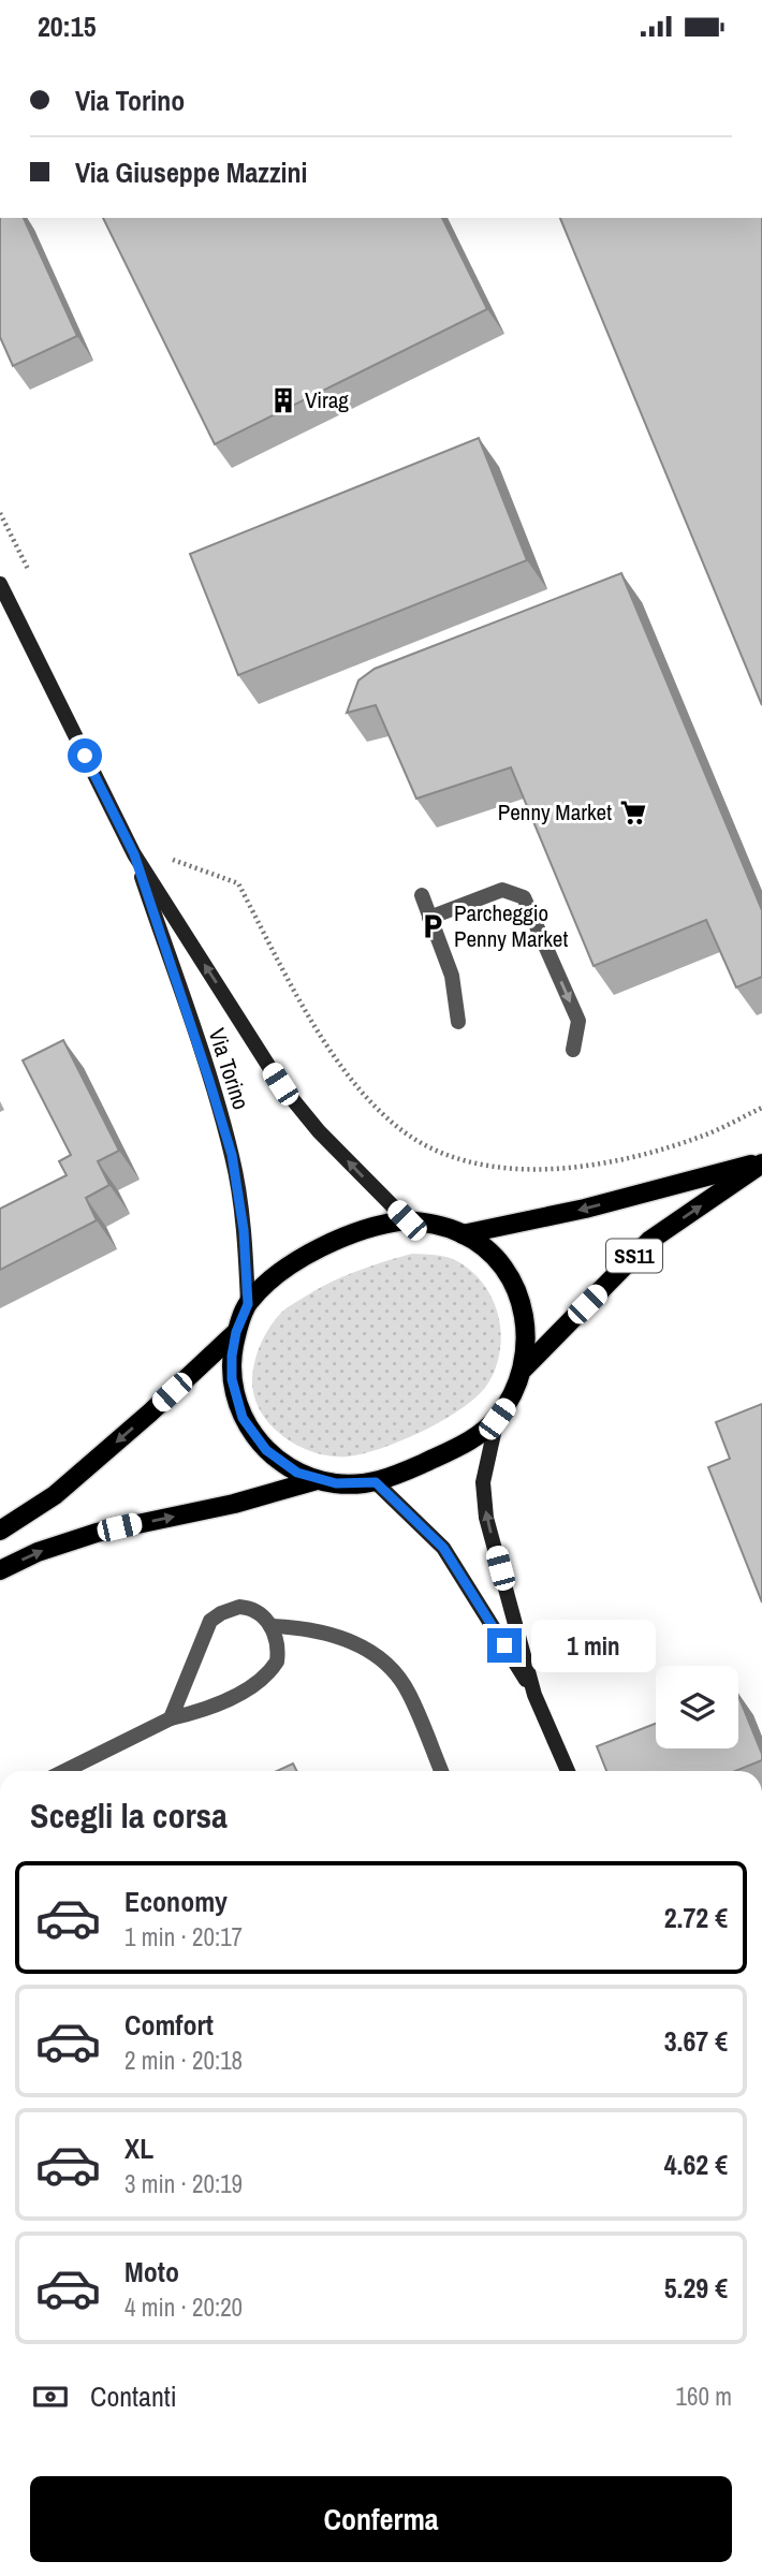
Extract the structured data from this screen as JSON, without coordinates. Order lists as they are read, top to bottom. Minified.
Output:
{"streets":{"main road":["SS11"],"street":["Via Torino"]},"crossings":[["Via Torino","SS11"]],"places":{"building":["Virag"],"supermarket":["Penny Market"],"parking":["Parcheggio Penny Market"]},"page":{"status":"20:15","banner":["Via Torino","Via Giuseppe Mazzini"],"bubble":"1 min","heading":"Scegli la corsa","list":[{"name":"Economy","note":"1 min · 20:17","value":"2.72 €"},{"name":"Comfort","note":"2 min · 20:18","value":"3.67 €"},{"name":"XL","note":"3 min · 20:19","value":"4.62 €"},{"name":"Moto","note":"4 min · 20:20","value":"5.29 €"}],"pay":["Contanti","160 m"],"buttons":"Conferma"}}
